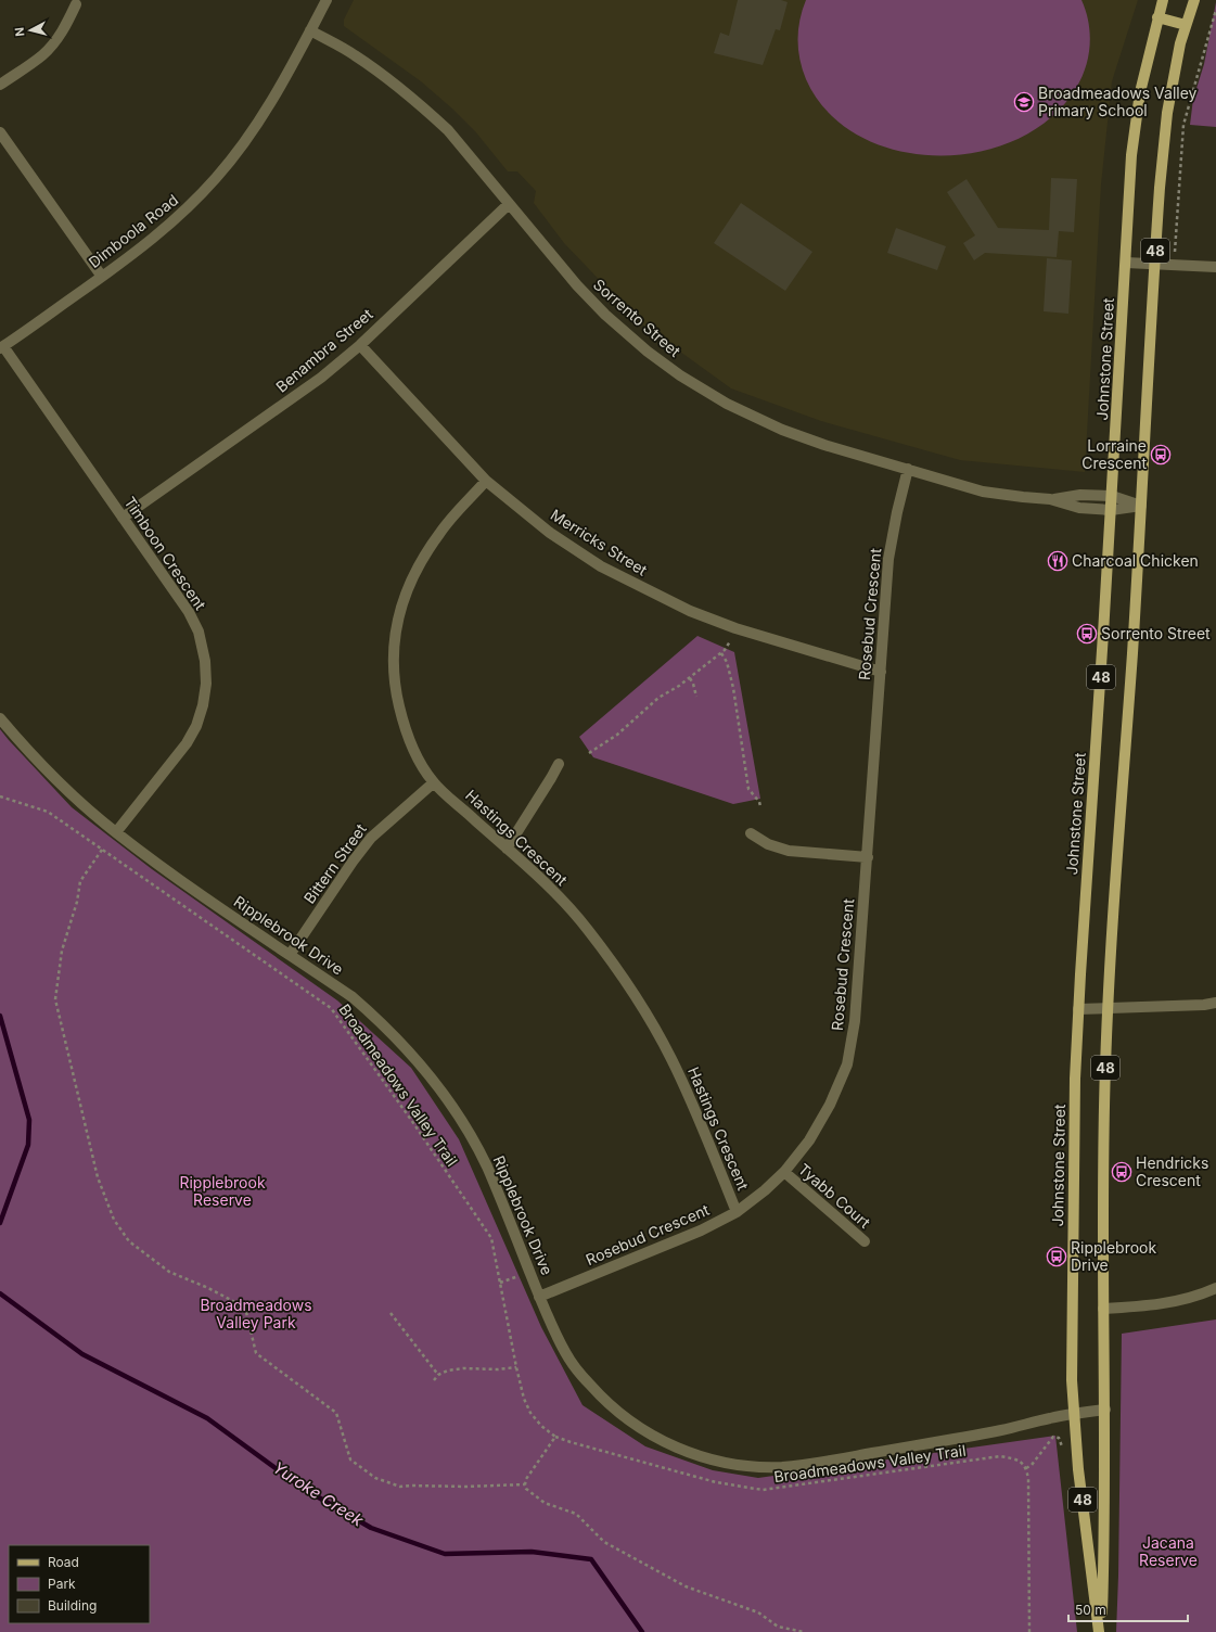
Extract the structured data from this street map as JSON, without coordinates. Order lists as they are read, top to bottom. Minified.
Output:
{"streets":{"main road":["48","Johnstone Street"],"street":["Dimboola Road","Sorrento Street","Benambra Street","Merricks Street","Timboon Crescent","Rosebud Crescent","Hastings Crescent","Bittern Street","Ripplebrook Drive","Tyabb Court"],"path":["Broadmeadows Valley Trail"]},"crossings":[["Dimboola Road","Sorrento Street"],["Dimboola Road","Timboon Crescent"],["Sorrento Street","Benambra Street"],["Sorrento Street","Johnstone Street"],["Sorrento Street","Rosebud Crescent"],["Benambra Street","Merricks Street"],["Benambra Street","Timboon Crescent"],["Johnstone Street","Ripplebrook Drive"],["Merricks Street","Rosebud Crescent"],["Merricks Street","Hastings Crescent"],["Timboon Crescent","Ripplebrook Drive"],["Rosebud Crescent","Hastings Crescent"],["Rosebud Crescent","Ripplebrook Drive"],["Rosebud Crescent","Tyabb Court"],["Hastings Crescent","Bittern Street"],["Bittern Street","Ripplebrook Drive"]],"water":["Yuroke Creek"],"parks":["Ripplebrook Reserve","Broadmeadows Valley Park","Jacana Reserve"],"places":{"school or university":["Broadmeadows Valley Primary School"],"bus stop":["Lorraine Crescent","Sorrento Street","Hendricks Crescent","Ripplebrook Drive"],"restaurant":["Charcoal Chicken"]},"legend":["Road","Park","Building"],"scale_bar":"50 m","north":"left"}
